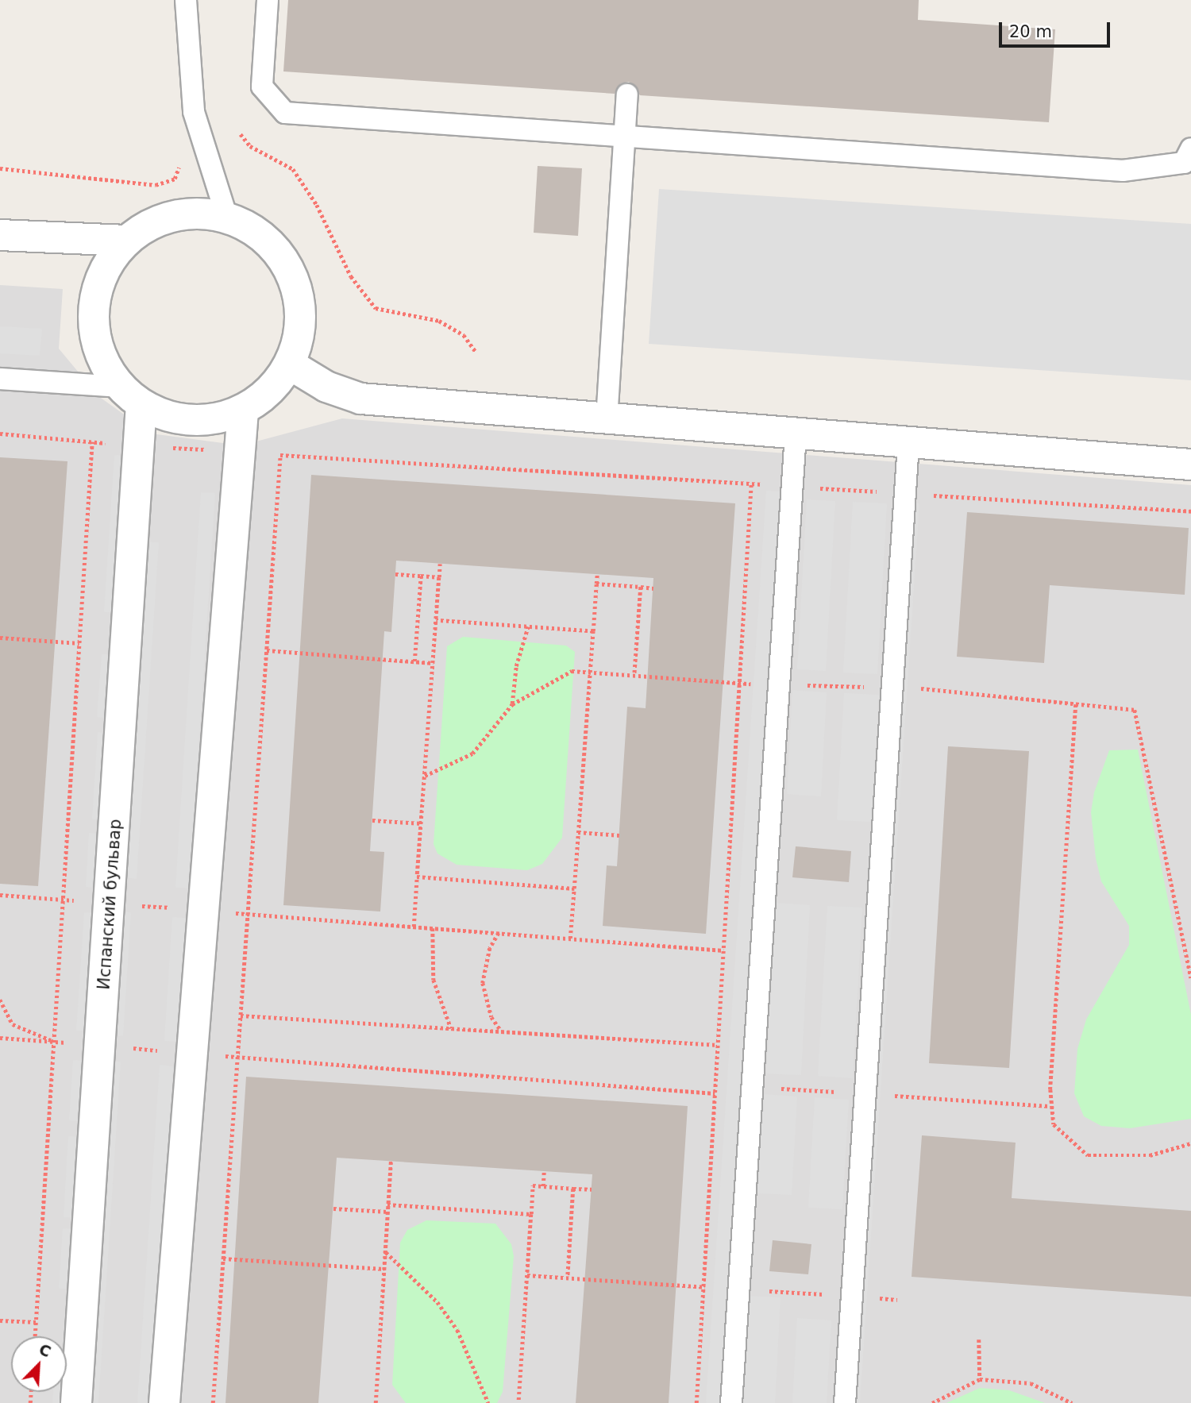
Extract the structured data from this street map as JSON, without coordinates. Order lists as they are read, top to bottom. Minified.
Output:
{"streets":{"street":["Испанский бульвар"]},"scale_bar":"20 m","north":"top right"}
